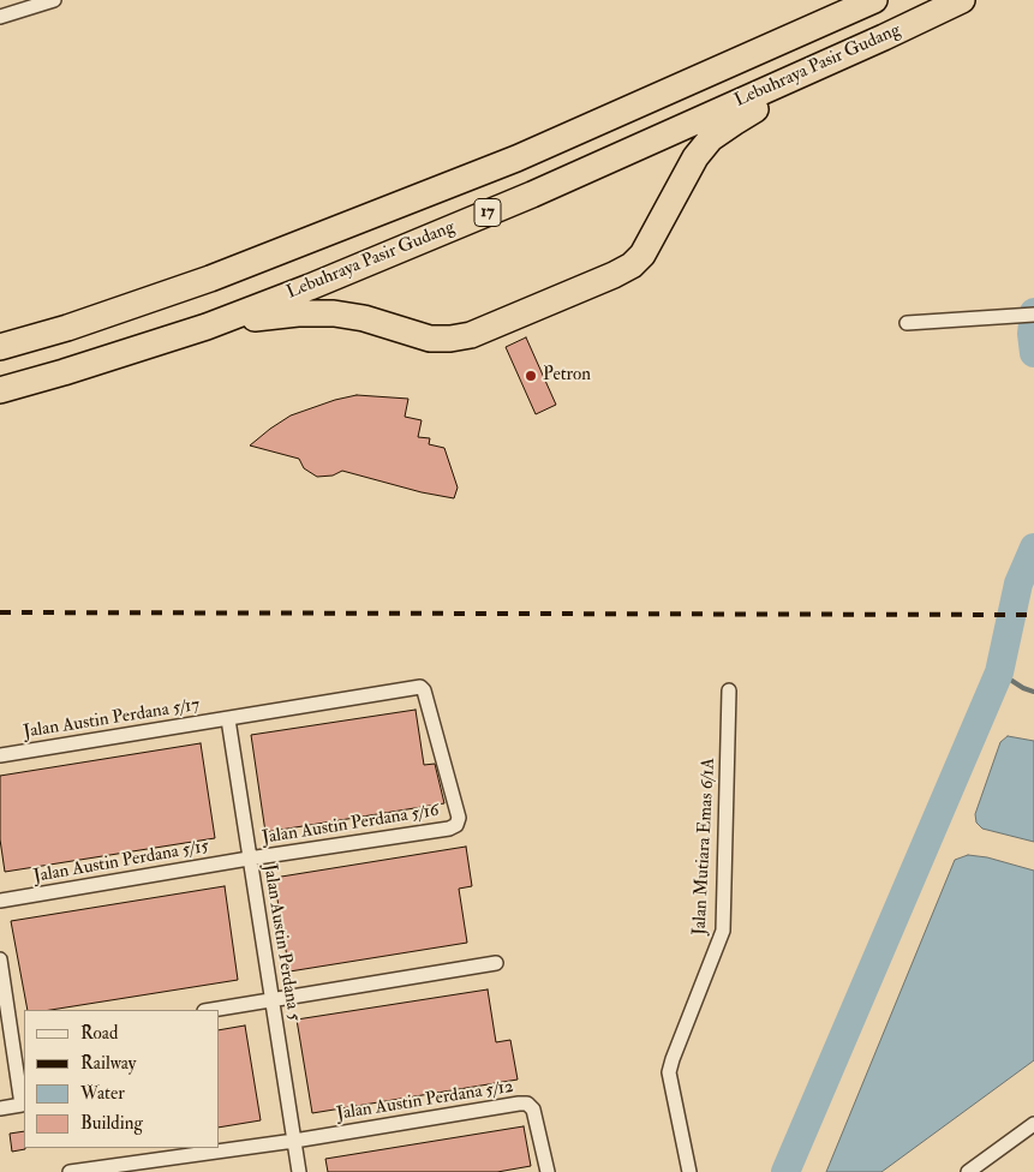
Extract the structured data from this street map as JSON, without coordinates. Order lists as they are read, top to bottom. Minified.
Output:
{"streets":{"highway":["Lebuhraya Pasir Gudang","17"],"street":["Jalan Austin Perdana 5/17","Jalan Austin Perdana 5/16","Jalan Mutiara Emas 6/1A","Jalan Austin Perdana 5/15","Jalan Austin Perdana 5","Jalan Austin Perdana 5/12"]},"crossings":[["Jalan Austin Perdana 5/17","Jalan Austin Perdana 5/16"],["Jalan Austin Perdana 5/17","Jalan Austin Perdana 5"],["Jalan Austin Perdana 5/16","Jalan Austin Perdana 5/15"],["Jalan Austin Perdana 5/16","Jalan Austin Perdana 5"],["Jalan Austin Perdana 5/15","Jalan Austin Perdana 5"],["Jalan Austin Perdana 5","Jalan Austin Perdana 5/12"]],"places":["Petron"],"legend":["Road","Railway","Water","Building"]}
